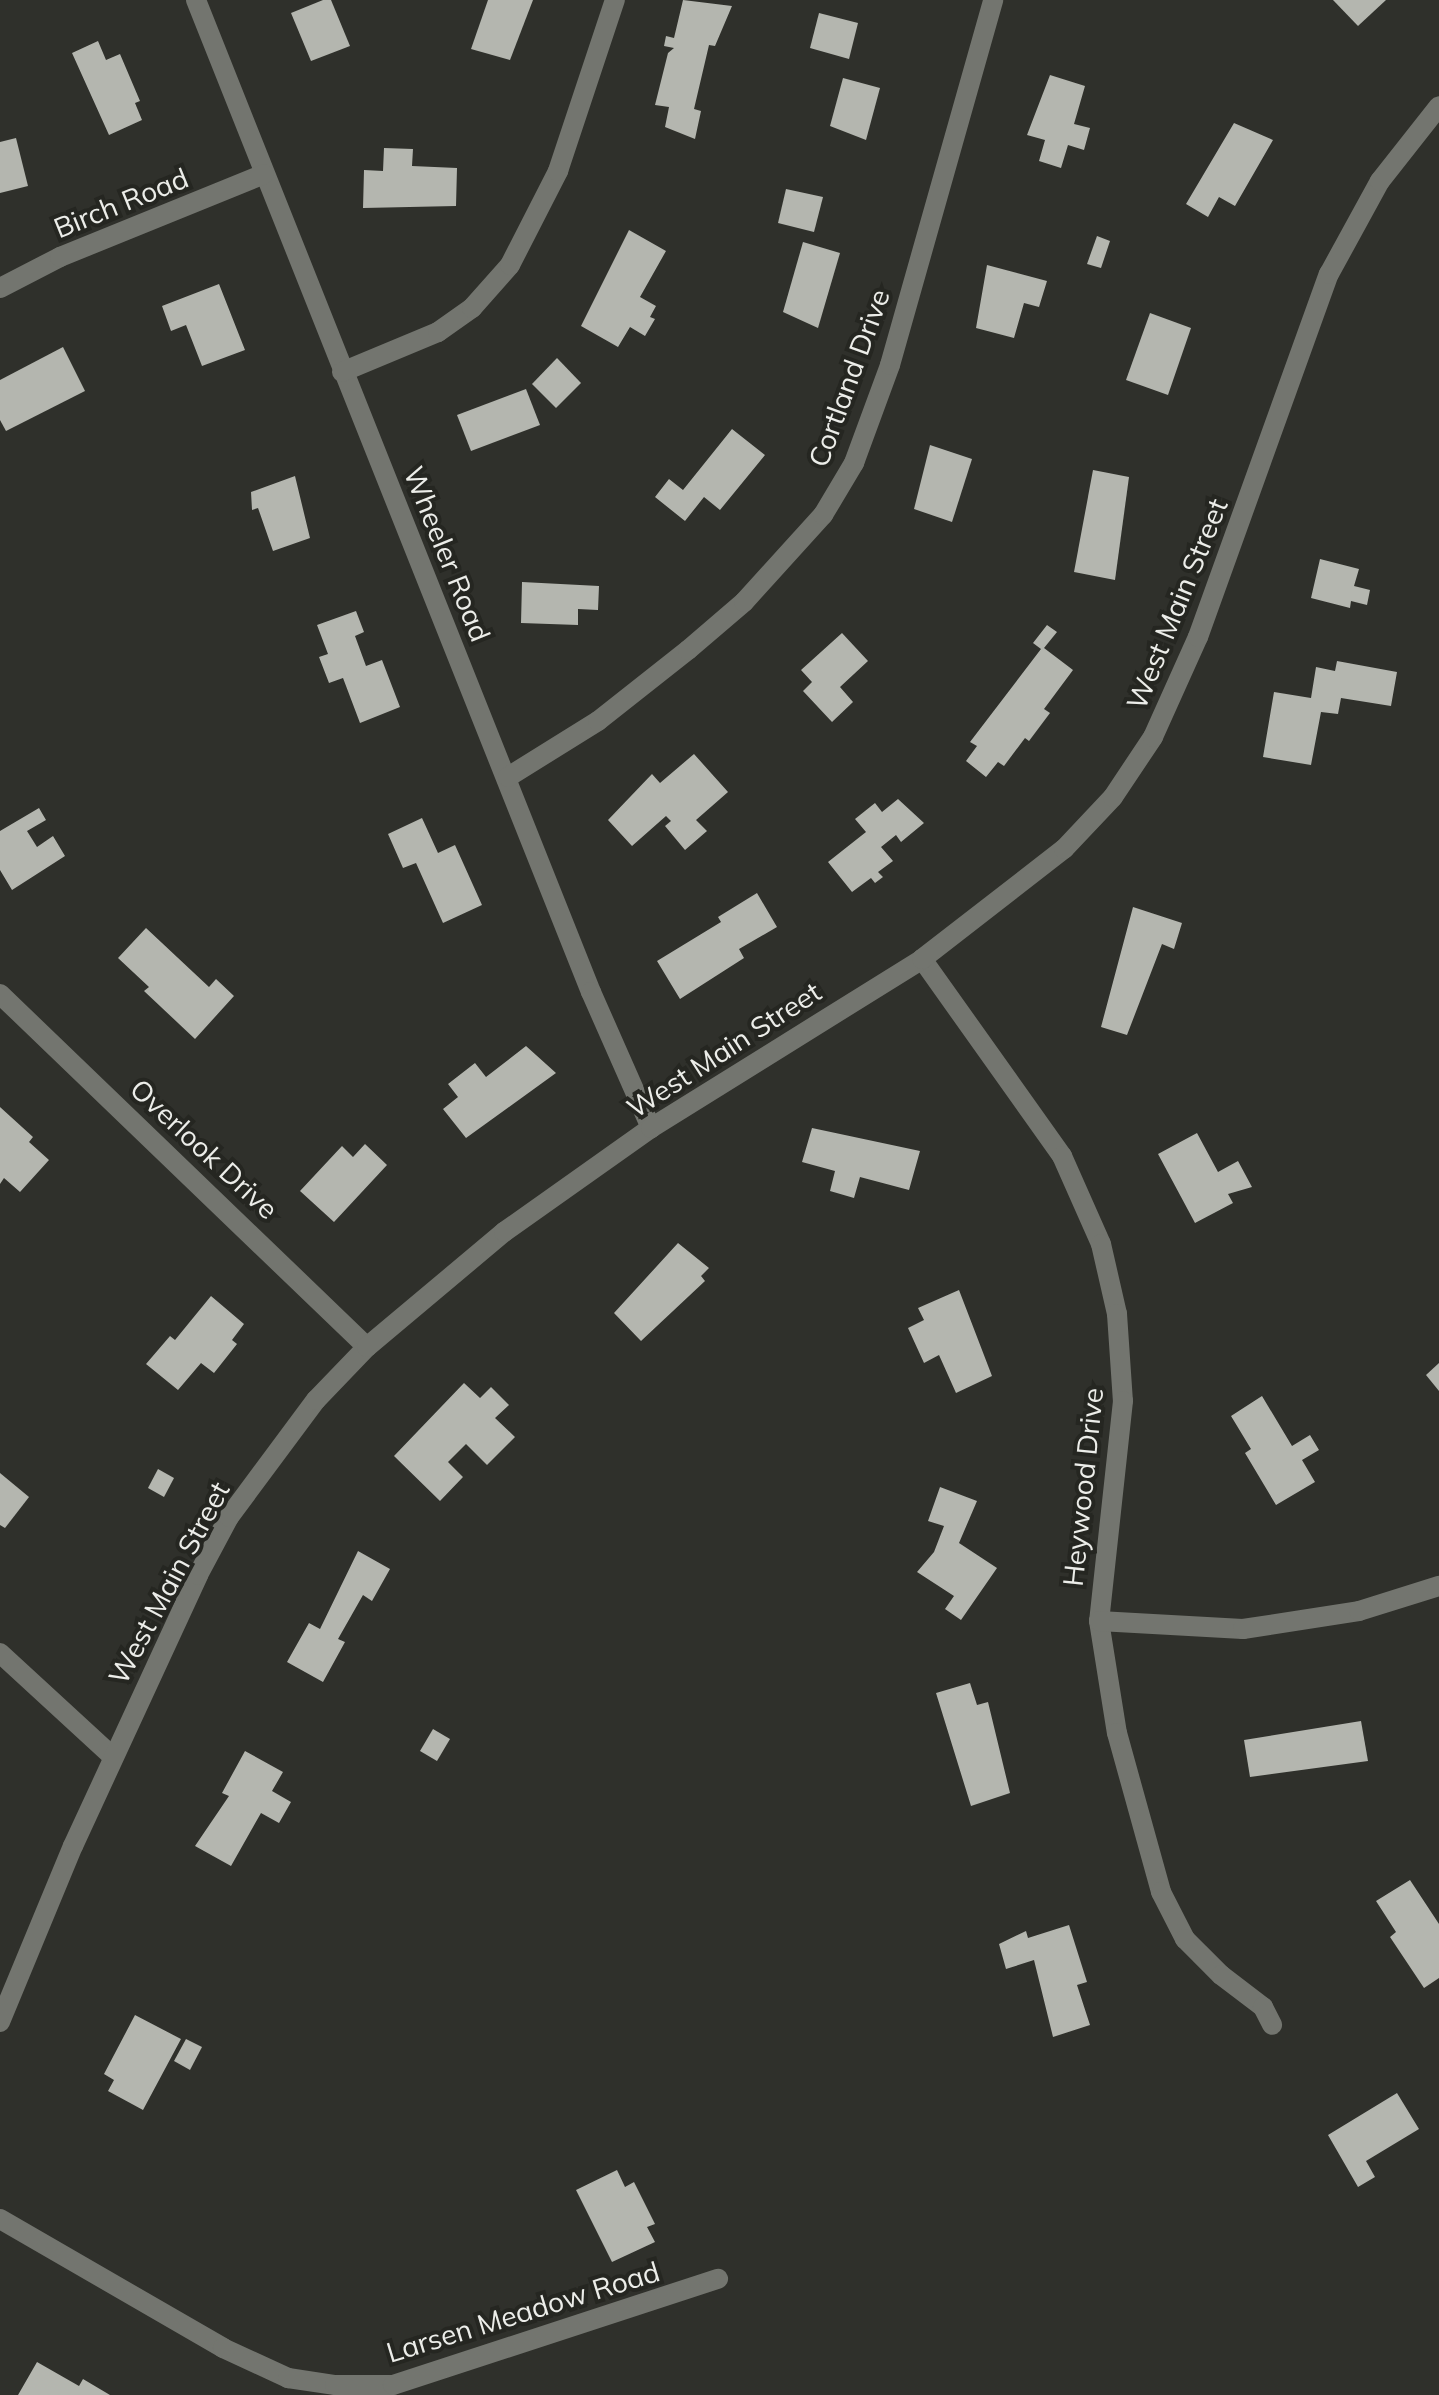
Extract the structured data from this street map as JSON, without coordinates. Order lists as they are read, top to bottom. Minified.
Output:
{"streets":{"street":["Birch Road","Cortland Drive","Wheeler Road","West Main Street","Overlook Drive","Heywood Drive","Larsen Meadow Road"]},"crossings":[["Birch Road","Wheeler Road"],["Cortland Drive","Wheeler Road"],["Wheeler Road","West Main Street"],["West Main Street","Overlook Drive"],["West Main Street","Heywood Drive"]]}
